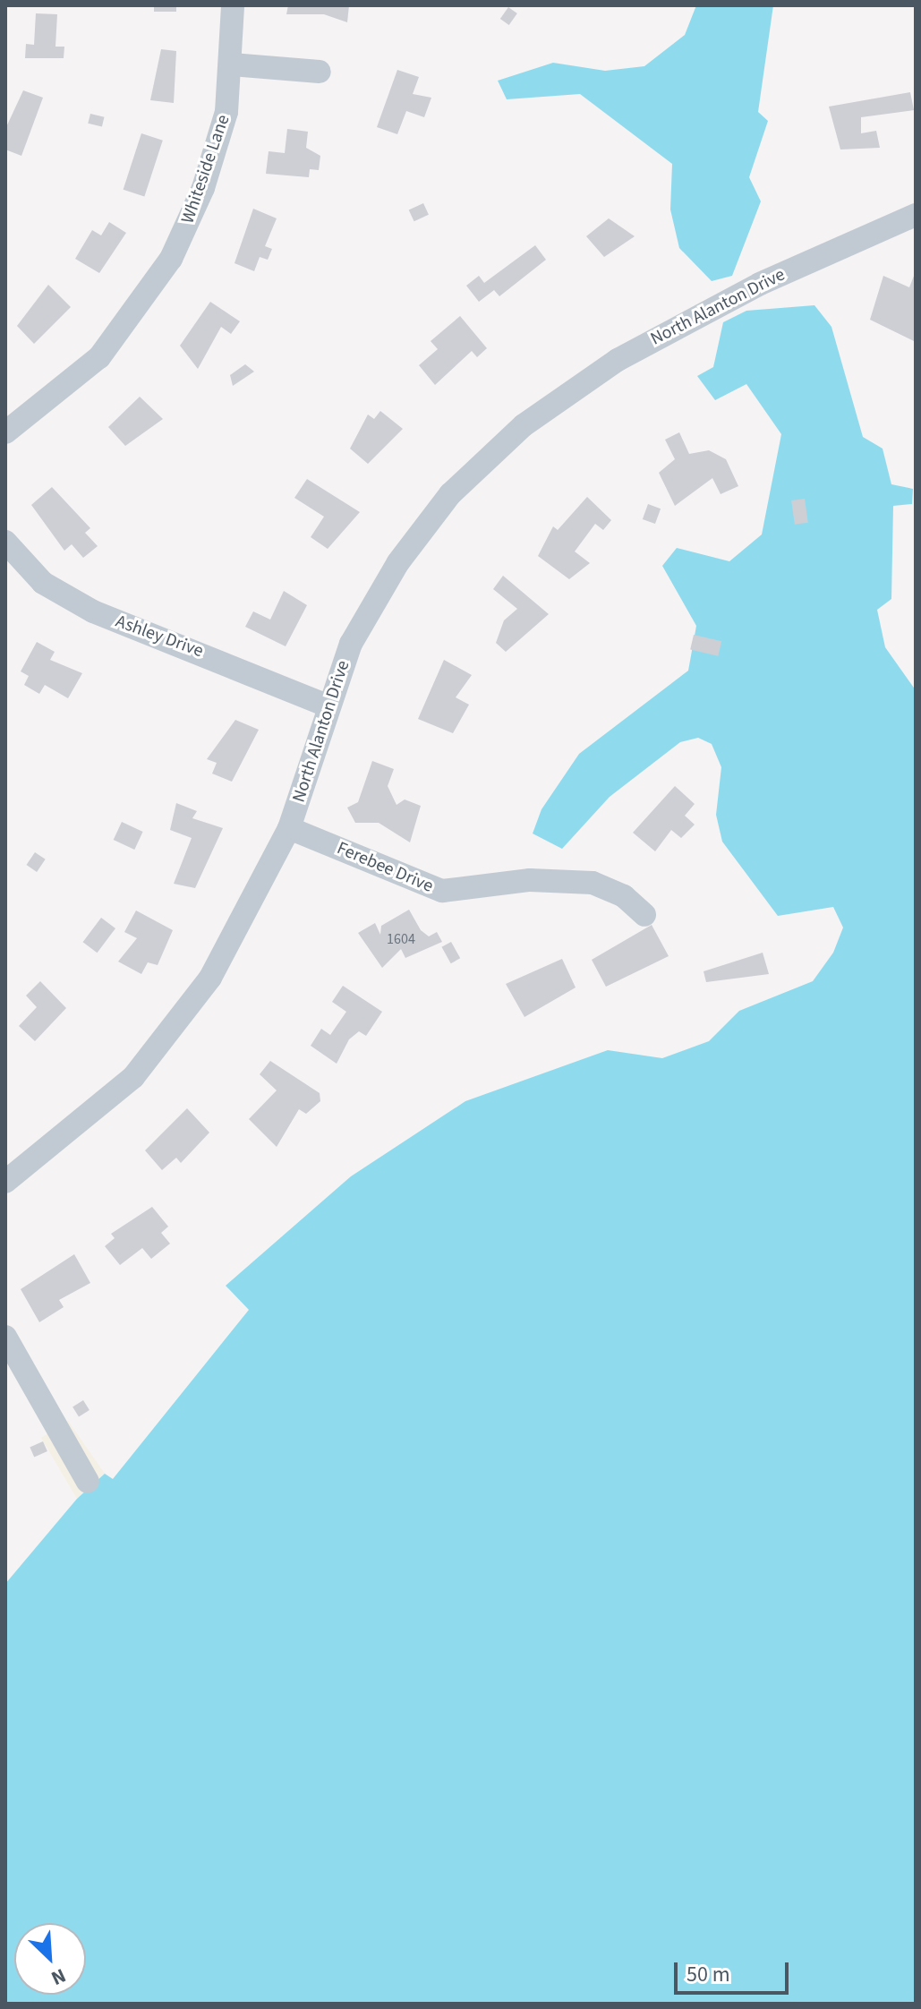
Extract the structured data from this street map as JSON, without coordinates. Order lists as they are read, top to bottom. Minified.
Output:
{"streets":{"street":["Whiteside Lane","North Alanton Drive","Ashley Drive","Ferebee Drive"]},"crossings":[["North Alanton Drive","Ashley Drive"],["North Alanton Drive","Ferebee Drive"]],"house_numbers":["1604"],"scale_bar":"50 m","north":"bottom right"}
